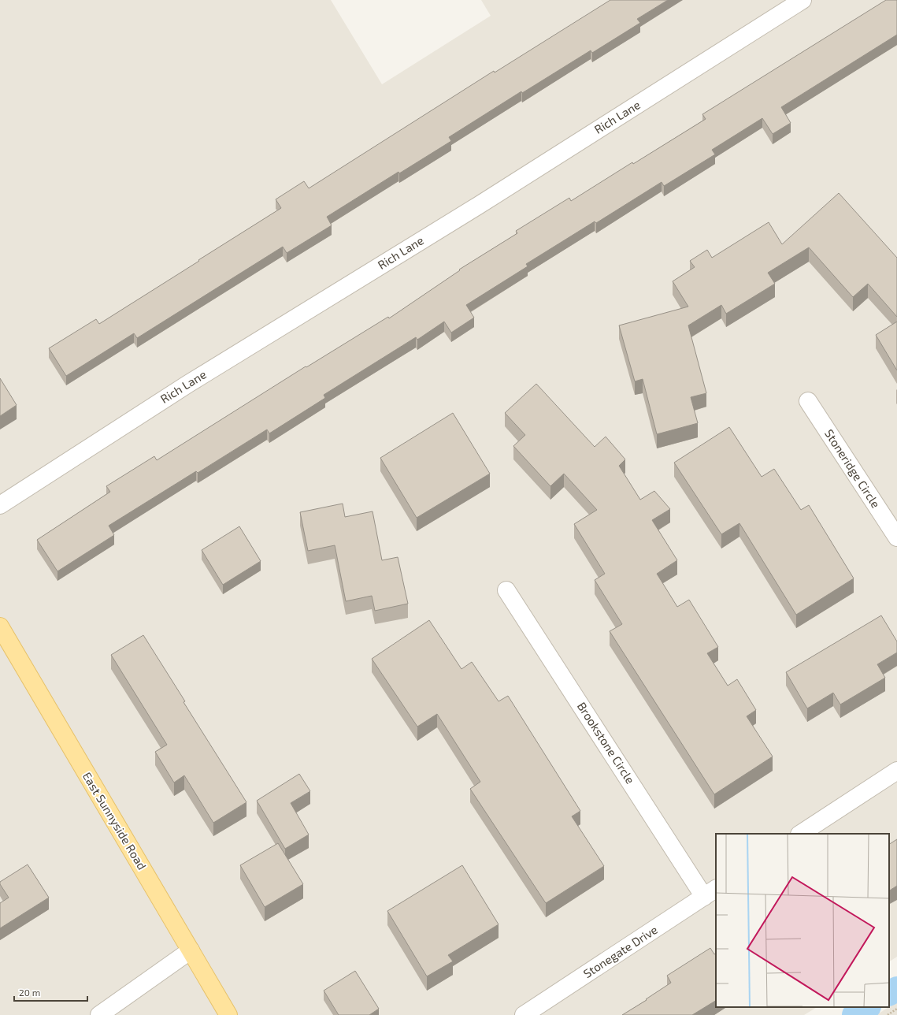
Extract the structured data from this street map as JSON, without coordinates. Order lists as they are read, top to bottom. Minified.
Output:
{"streets":{"main road":["East Sunnyside Road"],"street":["Rich Lane","Stoneridge Circle","Brookstone Circle","Stonegate Drive"]},"crossings":[["Brookstone Circle","Stonegate Drive"]],"scale_bar":"20 m"}
